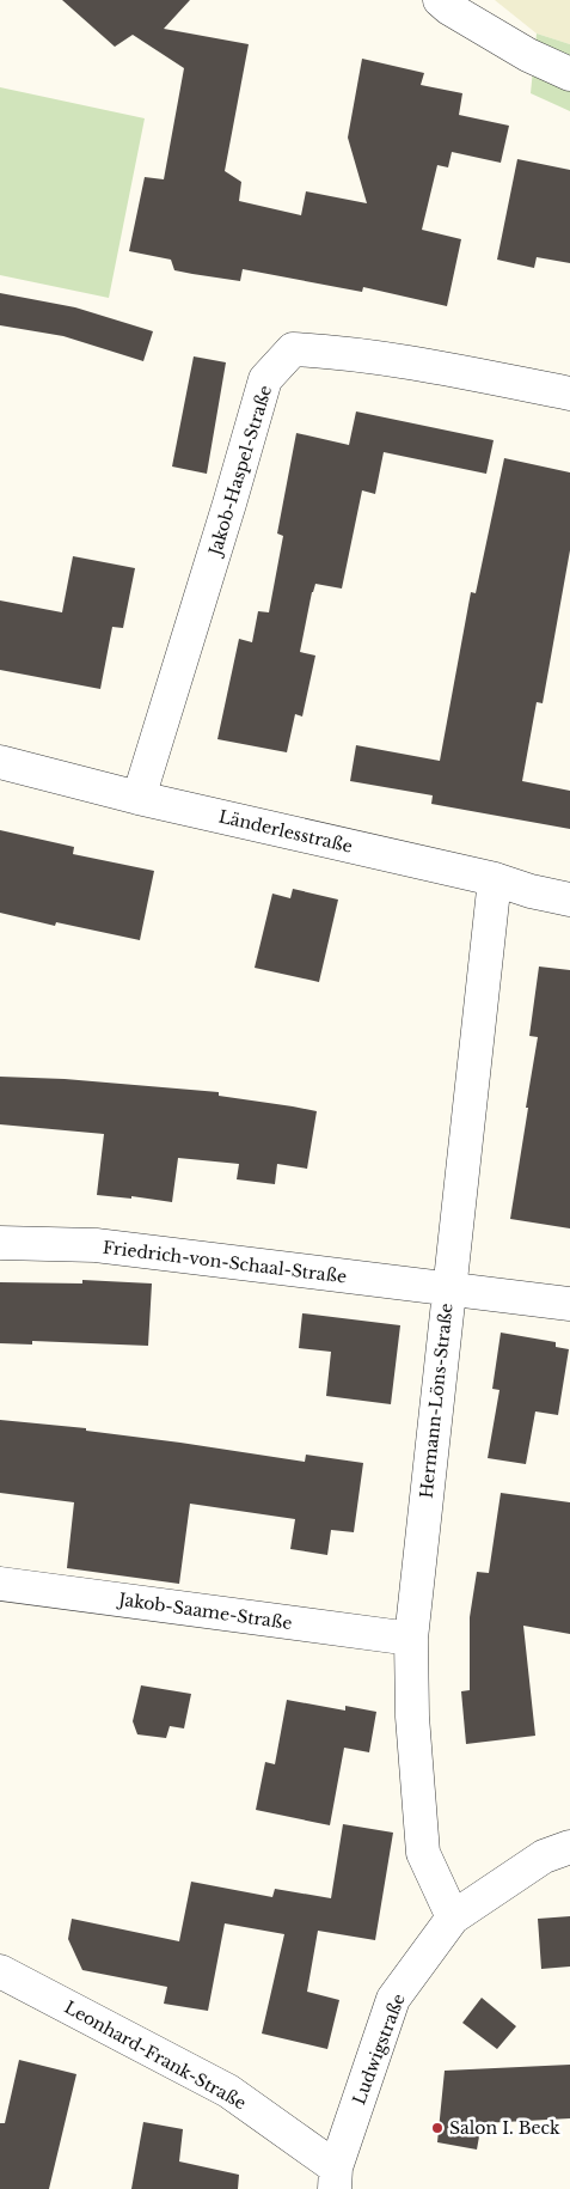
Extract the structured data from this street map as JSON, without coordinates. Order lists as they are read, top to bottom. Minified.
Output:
{"streets":{"street":["Jakob-Haspel-Straße","Länderlesstraße","Friedrich-von-Schaal-Straße","Hermann-Löns-Straße","Jakob-Saame-Straße","Ludwigstraße","Leonhard-Frank-Straße"]},"crossings":[["Jakob-Haspel-Straße","Länderlesstraße"],["Länderlesstraße","Hermann-Löns-Straße"],["Friedrich-von-Schaal-Straße","Hermann-Löns-Straße"],["Hermann-Löns-Straße","Jakob-Saame-Straße"],["Hermann-Löns-Straße","Ludwigstraße"],["Ludwigstraße","Leonhard-Frank-Straße"]],"places":["Salon I. Beck"]}
